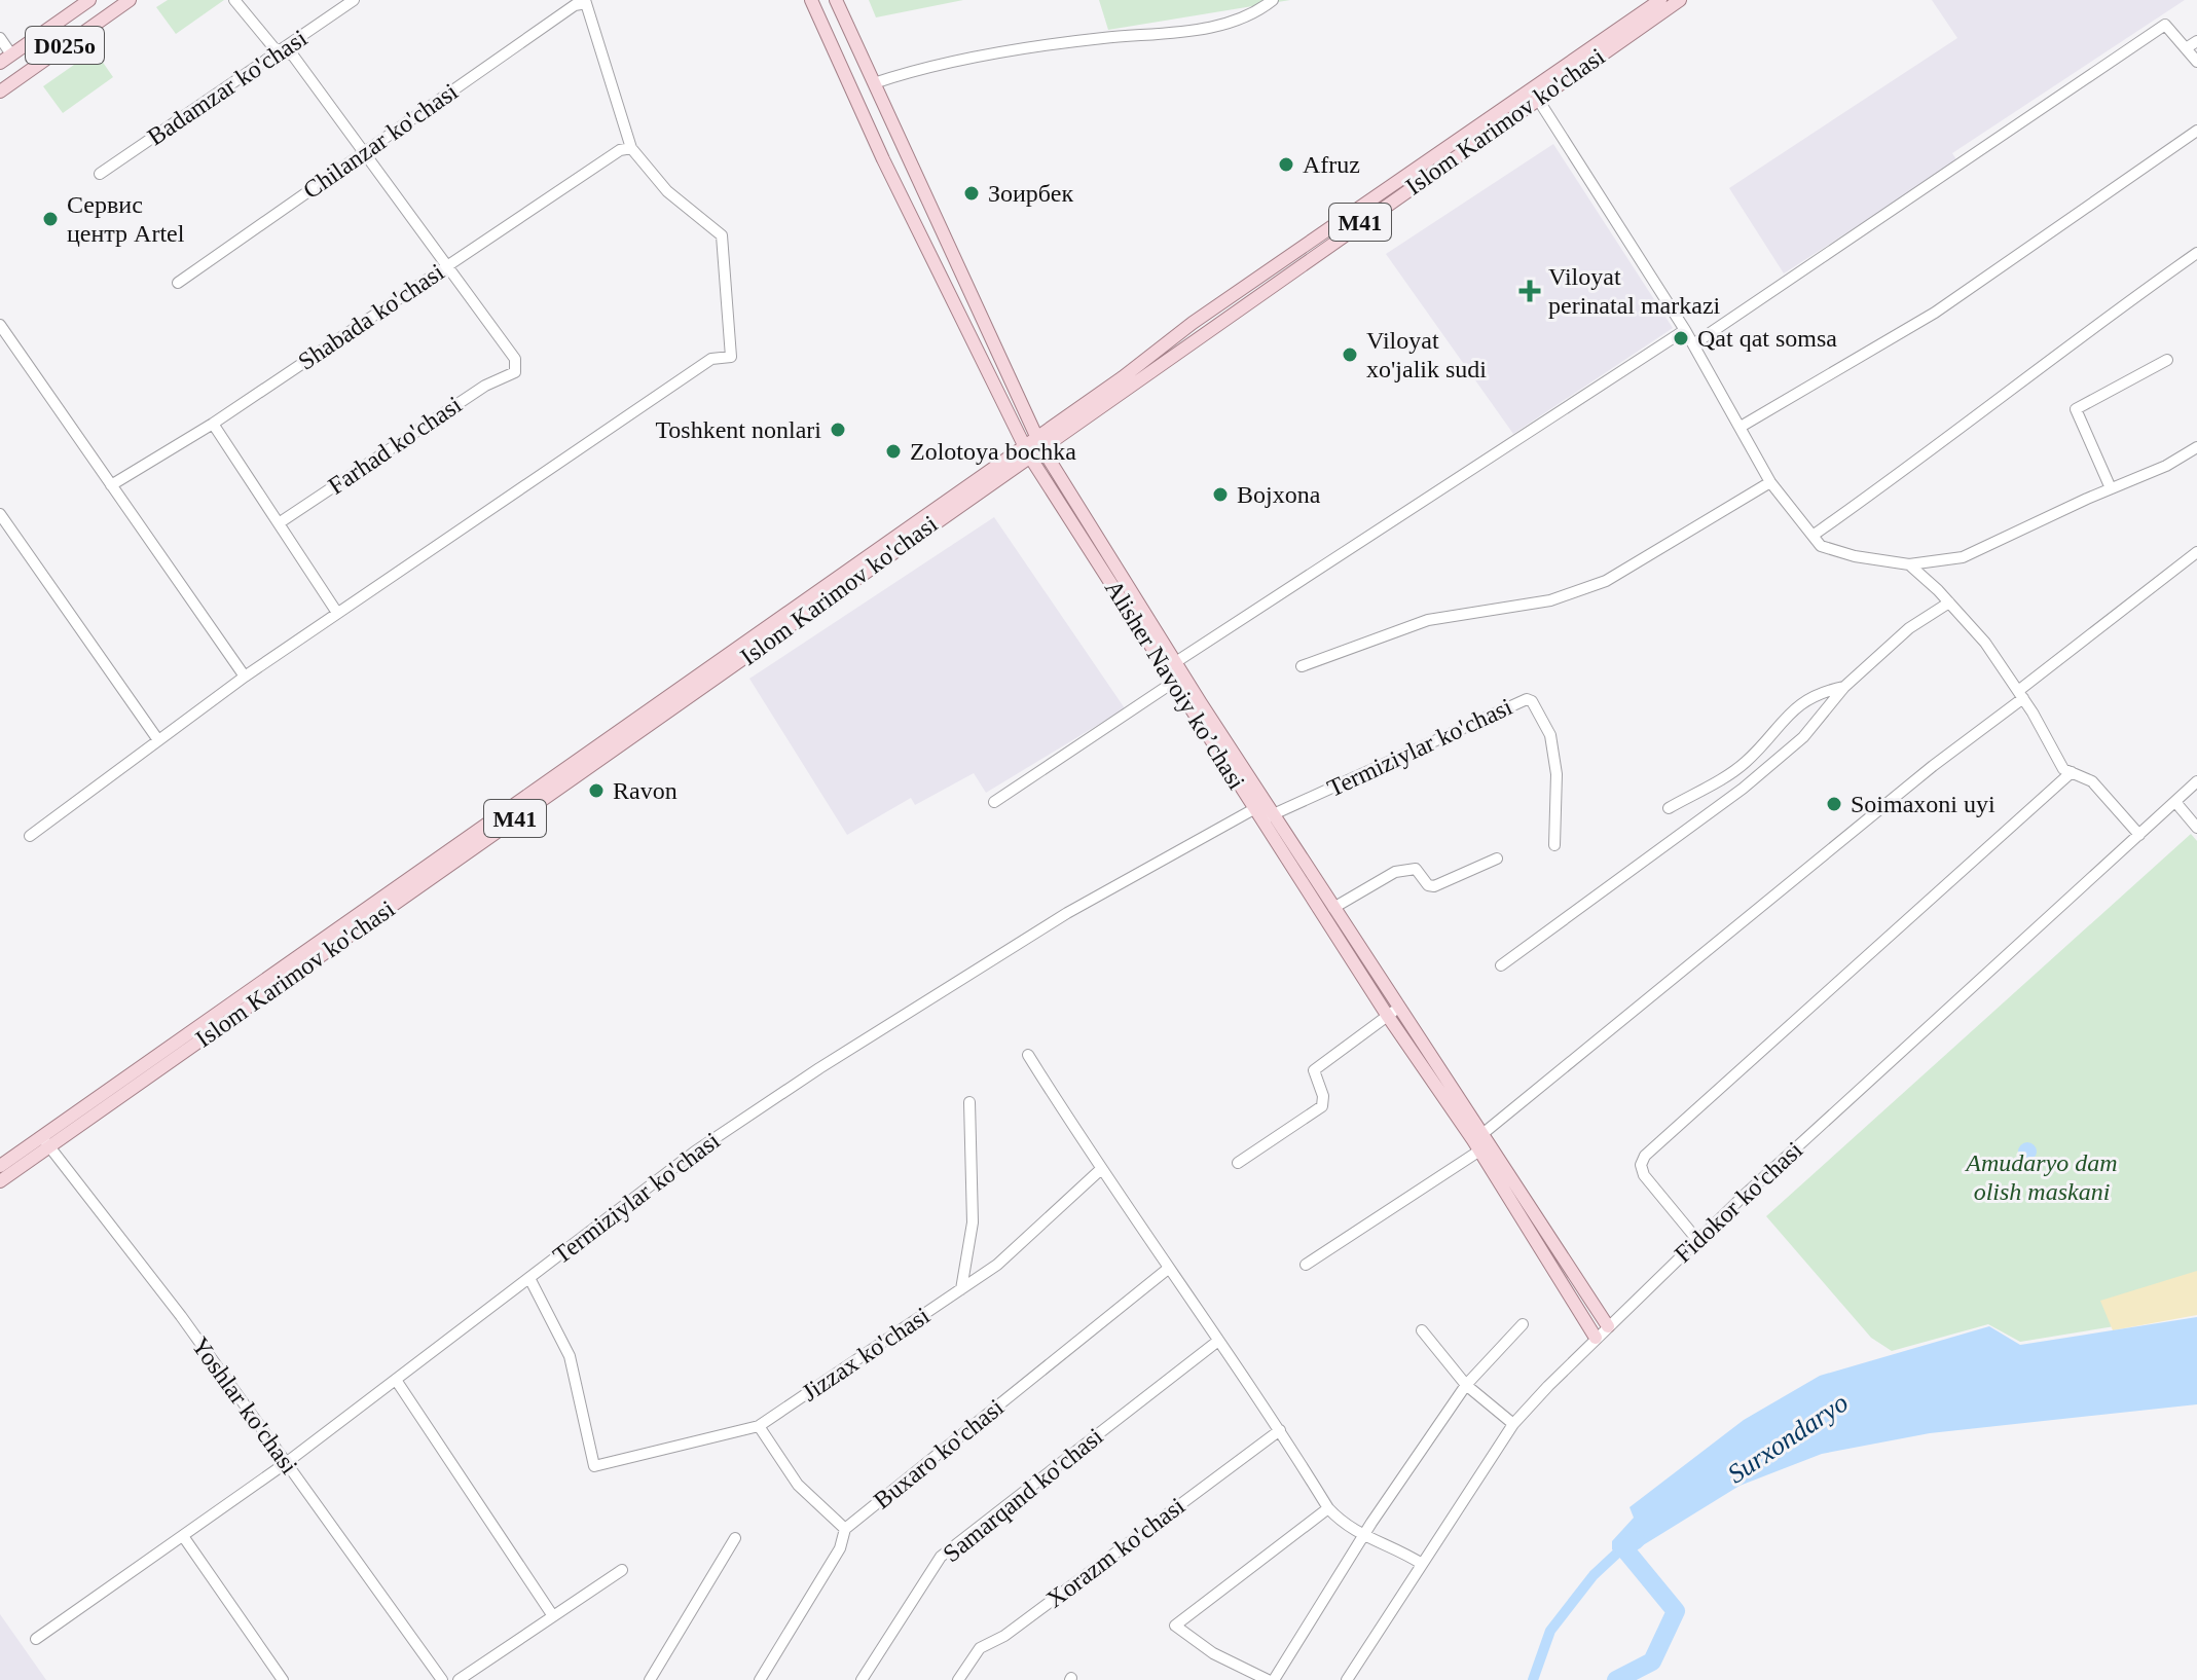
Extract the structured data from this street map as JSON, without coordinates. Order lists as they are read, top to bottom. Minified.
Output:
{"streets":{"main road":["D025o","Islom Karimov ko'chasi","M41","Alisher Navoiy ko’chasi"],"street":["Badamzar ko'chasi","Chilanzar ko'chasi","Shabada ko'chasi","Farhad ko'chasi","Termiziylar ko'chasi","Fidokor ko'chasi","Jizzax ko'chasi","Yoshlar ko'chasi","Buxaro ko'chasi","Samarqand ko'chasi","Xorazm ko'chasi"]},"crossings":[["Islom Karimov ko'chasi","Alisher Navoiy ko’chasi"],["Islom Karimov ko'chasi","Yoshlar ko'chasi"],["Shabada ko'chasi","Farhad ko'chasi"],["Alisher Navoiy ko’chasi","Termiziylar ko'chasi"],["Alisher Navoiy ko’chasi","Fidokor ko'chasi"],["Termiziylar ko'chasi","Jizzax ko'chasi"],["Termiziylar ko'chasi","Yoshlar ko'chasi"]],"water":["Surxondaryo"],"parks":["Amudaryo dam olish maskani"],"places":{"other":["Afruz","Зоирбек","Сервис центр Artel","Qat qat somsa","Viloyat xo'jalik sudi","Toshkent nonlari","Zolotoya bochka","Bojxona","Ravon","Soimaxoni uyi"],"health":["Viloyat perinatal markazi"]}}
